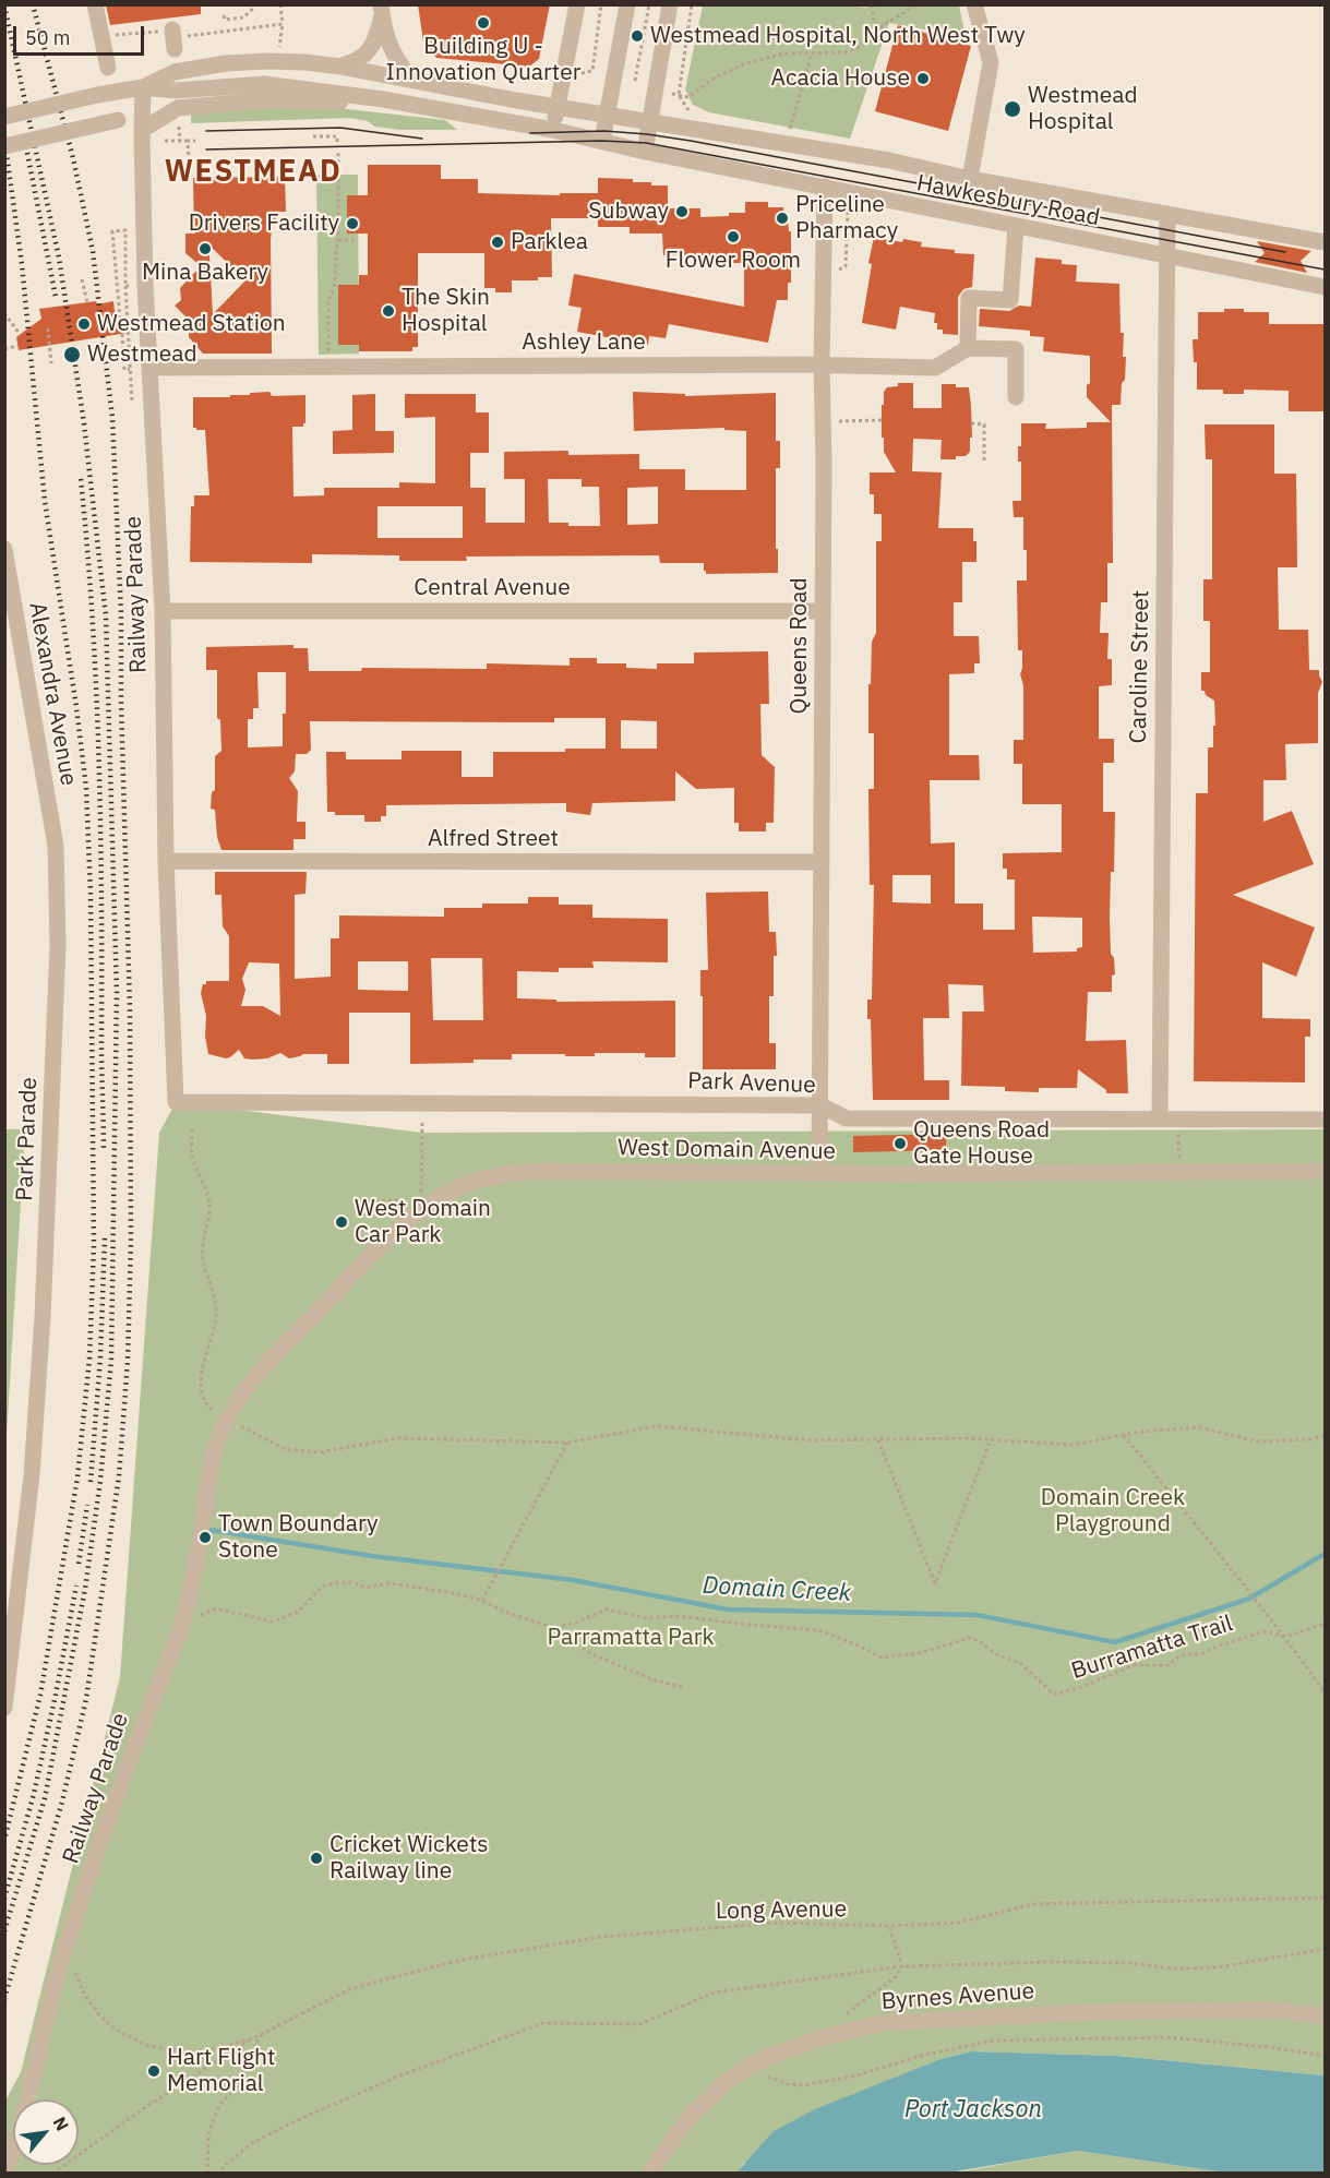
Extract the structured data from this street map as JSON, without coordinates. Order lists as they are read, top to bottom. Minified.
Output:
{"streets":{"street":["Hawkesbury Road","Ashley Lane","Central Avenue","Railway Parade","Queens Road","Caroline Street","Alexandra Avenue","Alfred Street","Park Avenue","Park Parade","West Domain Avenue","Byrnes Avenue"],"path":["Burramatta Trail","Long Avenue"]},"crossings":[["Hawkesbury Road","Railway Parade"],["Hawkesbury Road","Queens Road"],["Hawkesbury Road","Caroline Street"],["Ashley Lane","Railway Parade"],["Ashley Lane","Queens Road"],["Central Avenue","Railway Parade"],["Central Avenue","Queens Road"],["Railway Parade","Alfred Street"],["Railway Parade","Park Avenue"],["Railway Parade","West Domain Avenue"],["Queens Road","Alfred Street"],["Queens Road","Park Avenue"],["Queens Road","West Domain Avenue"],["Caroline Street","Park Avenue"],["Alexandra Avenue","Park Parade"]],"districts":["WESTMEAD"],"water":["Domain Creek","Port Jackson"],"parks":["Domain Creek Playground","Parramatta Park"],"places":["Building U - Innovation Quarter","Westmead Hospital, North West Twy","Acacia House","Westmead Hospital","Subway","Priceline Pharmacy","Drivers Facility","Flower Room","Parklea","Mina Bakery","The Skin Hospital","Westmead Station","Westmead","Queens Road Gate House","West Domain Car Park","Town Boundary Stone","Cricket Wickets Railway line","Hart Flight Memorial"],"scale_bar":"50 m","north":"top right"}
